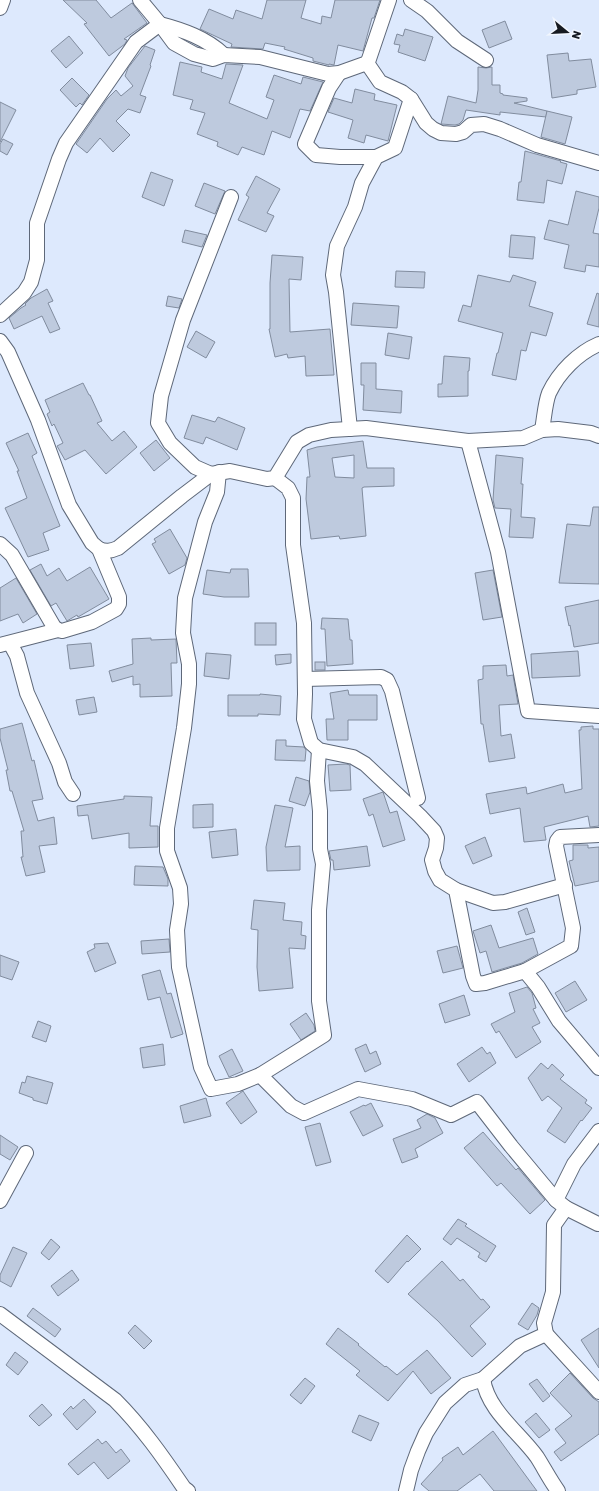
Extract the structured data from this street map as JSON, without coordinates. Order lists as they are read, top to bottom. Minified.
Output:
{"north":"right"}
